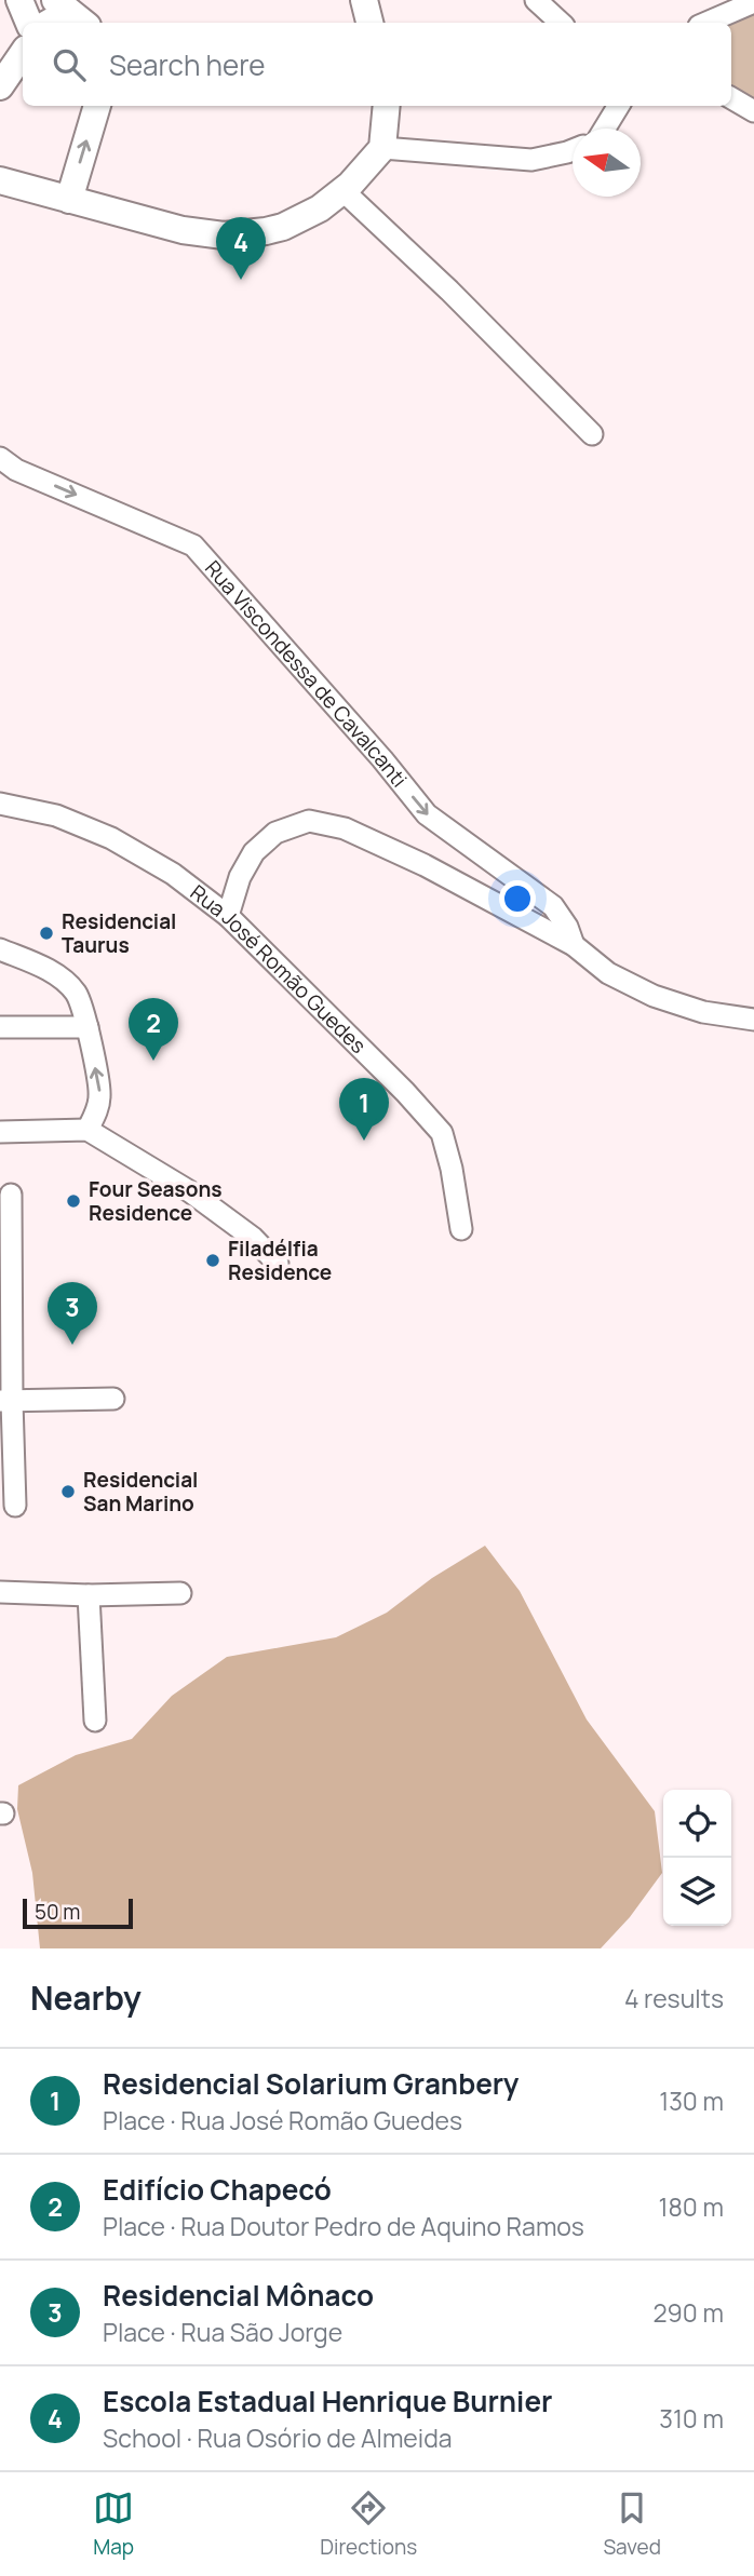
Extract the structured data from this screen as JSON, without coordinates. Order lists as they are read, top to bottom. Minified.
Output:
{"streets":{"street":["Rua Viscondessa de Cavalcanti","Rua José Romão Guedes"]},"one_way":["Rua Viscondessa de Cavalcanti"],"places":["Residencial Taurus","Four Seasons Residence","Filadélfia Residence","Residencial San Marino"],"scale_bar":"50 m","north":"left","page":{"search":"Search here","pins":["4","2","1","3"],"scale":"50 m","heading":["Nearby","4 results"],"list":[{"mark":"1","name":"Residencial Solarium Granbery","note":"Place · Rua José Romão Guedes","value":"130 m"},{"mark":"2","name":"Edifício Chapecó","note":"Place · Rua Doutor Pedro de Aquino Ramos","value":"180 m"},{"mark":"3","name":"Residencial Mônaco","note":"Place · Rua São Jorge","value":"290 m"},{"mark":"4","name":"Escola Estadual Henrique Burnier","note":"School · Rua Osório de Almeida","value":"310 m"}],"nav":["Map","Directions","Saved"]}}
